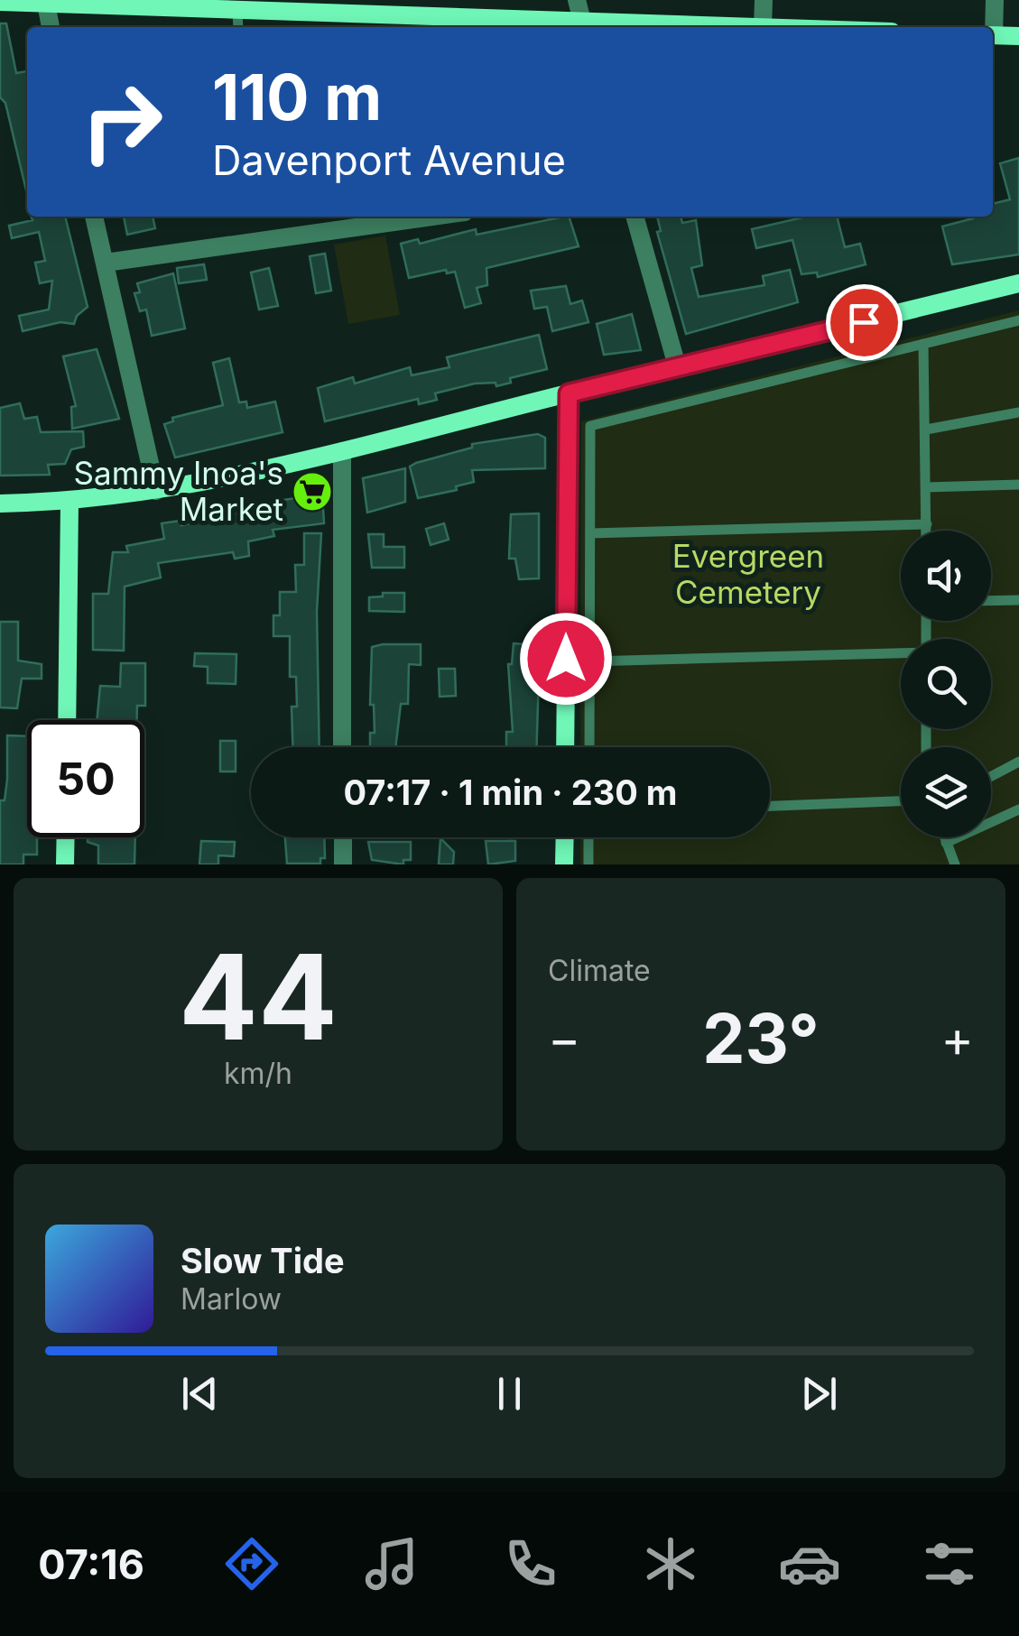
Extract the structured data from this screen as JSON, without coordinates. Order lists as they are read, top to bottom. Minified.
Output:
{"parks":["Evergreen Cemetery"],"places":{"supermarket":["Sammy Inoa's Market"]},"page":{"turn":["110 m","Davenport Avenue"],"limit":"50","trip":"07:17 · 1 min · 230 m","tile":[["44","km/h"],"Climate"],"heat":["−","23°","+"],"song":["Slow Tide","Marlow"],"tabs":"07:16"}}
